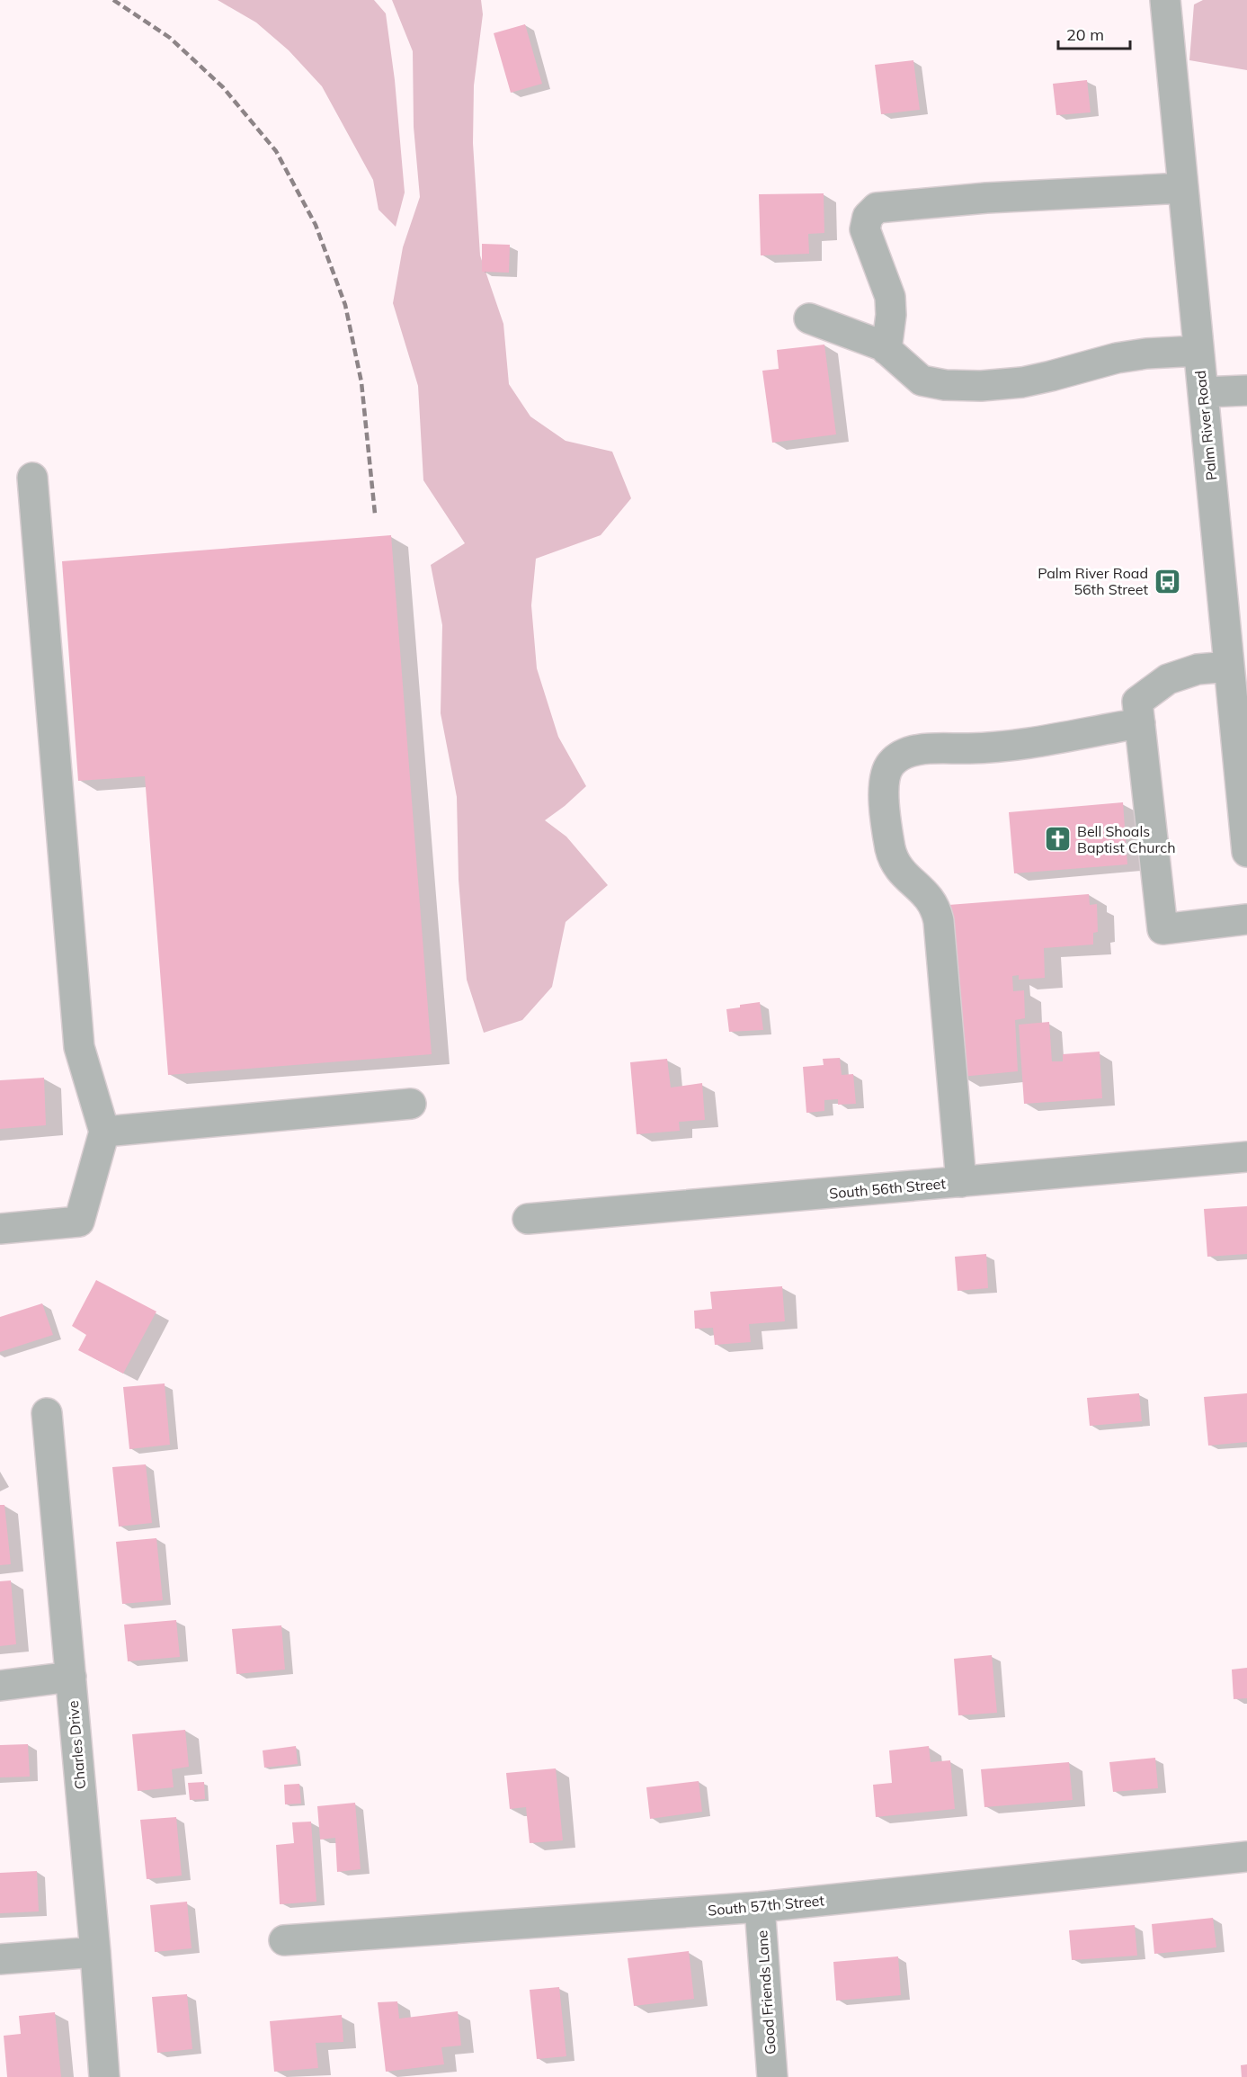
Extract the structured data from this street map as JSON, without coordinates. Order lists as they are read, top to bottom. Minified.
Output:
{"streets":{"street":["Palm River Road","South 56th Street","Charles Drive","South 57th Street","Good Friends Lane"]},"crossings":[["South 57th Street","Good Friends Lane"]],"places":{"bus stop":["Palm River Road 56th Street"],"church":["Bell Shoals Baptist Church"]},"scale_bar":"20 m"}
